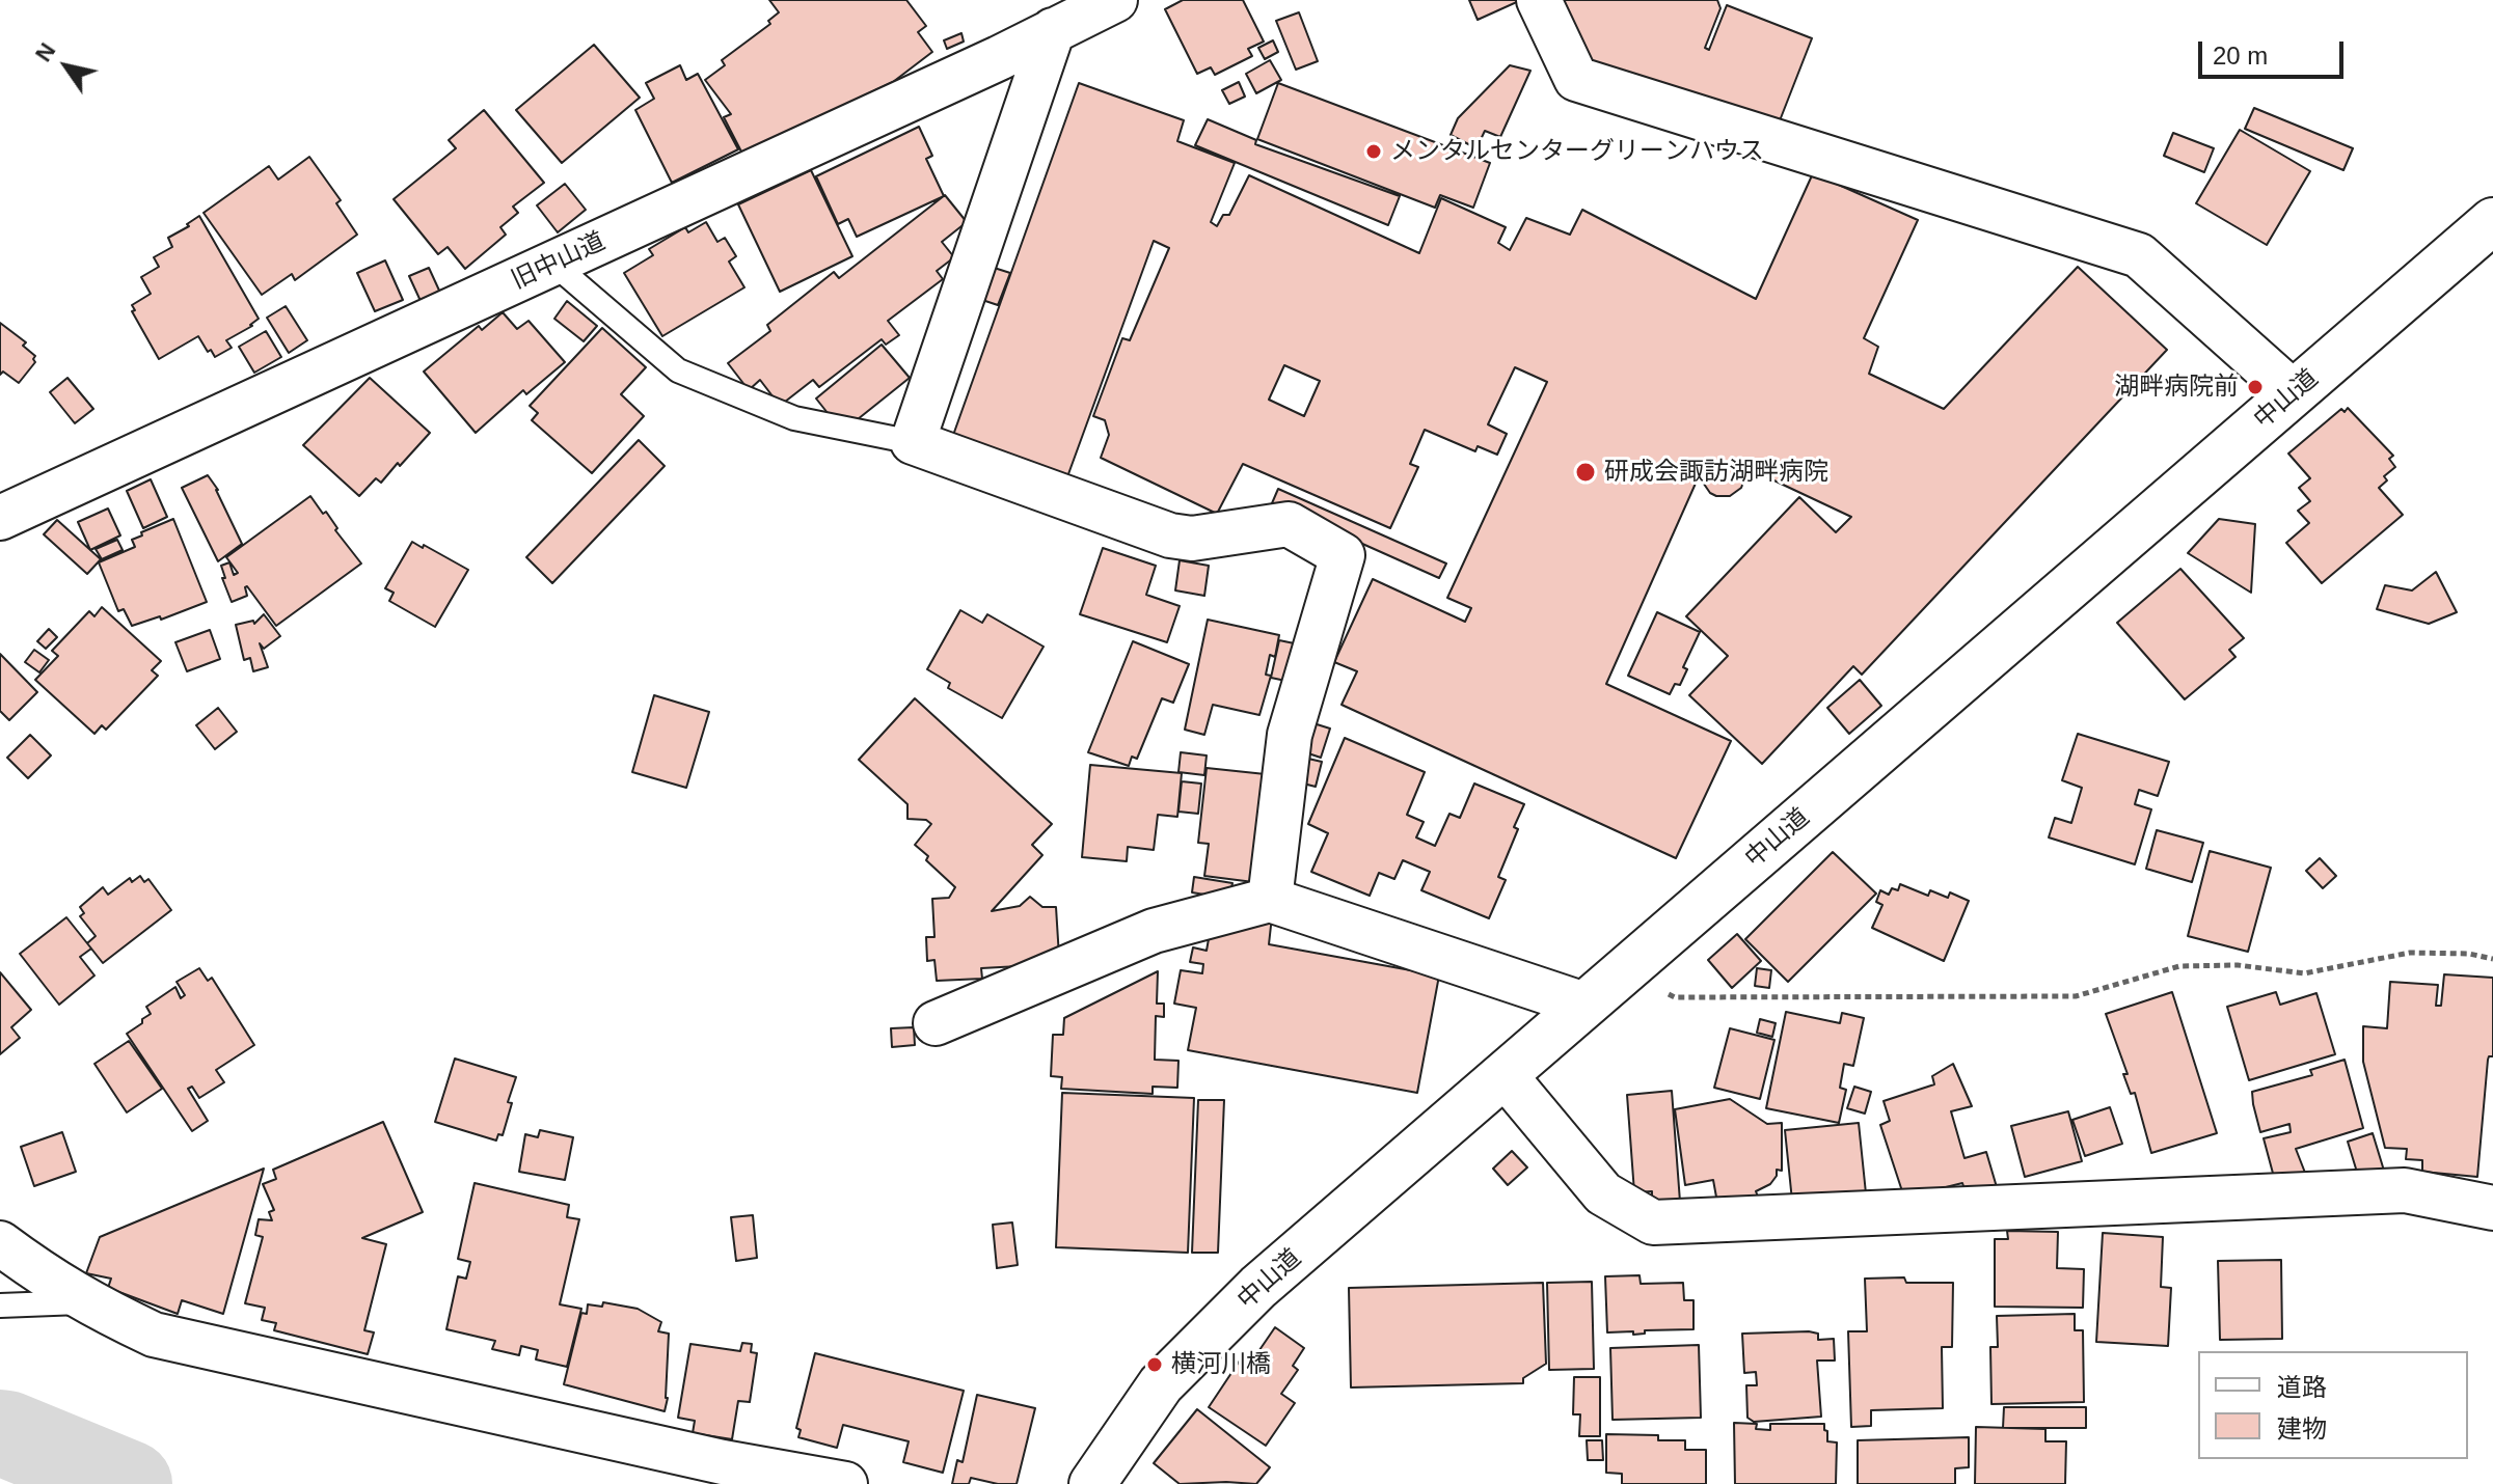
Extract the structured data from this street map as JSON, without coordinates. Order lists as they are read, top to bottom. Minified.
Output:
{"streets":{"highway":["中山道"],"street":["旧中山道"]},"places":["メンタルセンターグリーンハウス","湖畔病院前","研成会諏訪湖畔病院","横河川橋"],"legend":["道路","建物"],"scale_bar":"20 m","north":"top left"}
